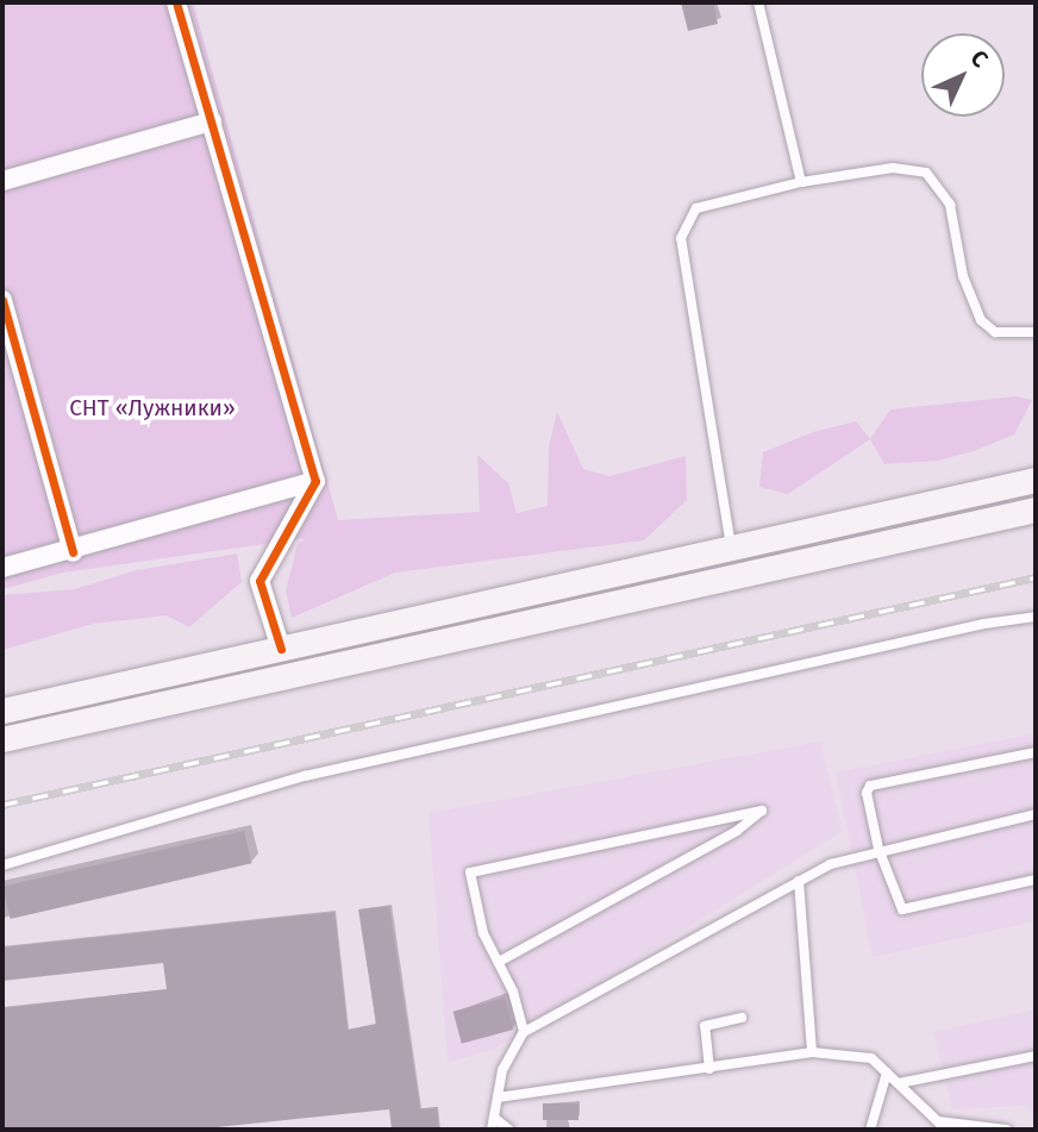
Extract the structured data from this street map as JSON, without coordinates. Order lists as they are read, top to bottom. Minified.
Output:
{"parks":["СНТ «Лужники»"],"north":"top right"}
